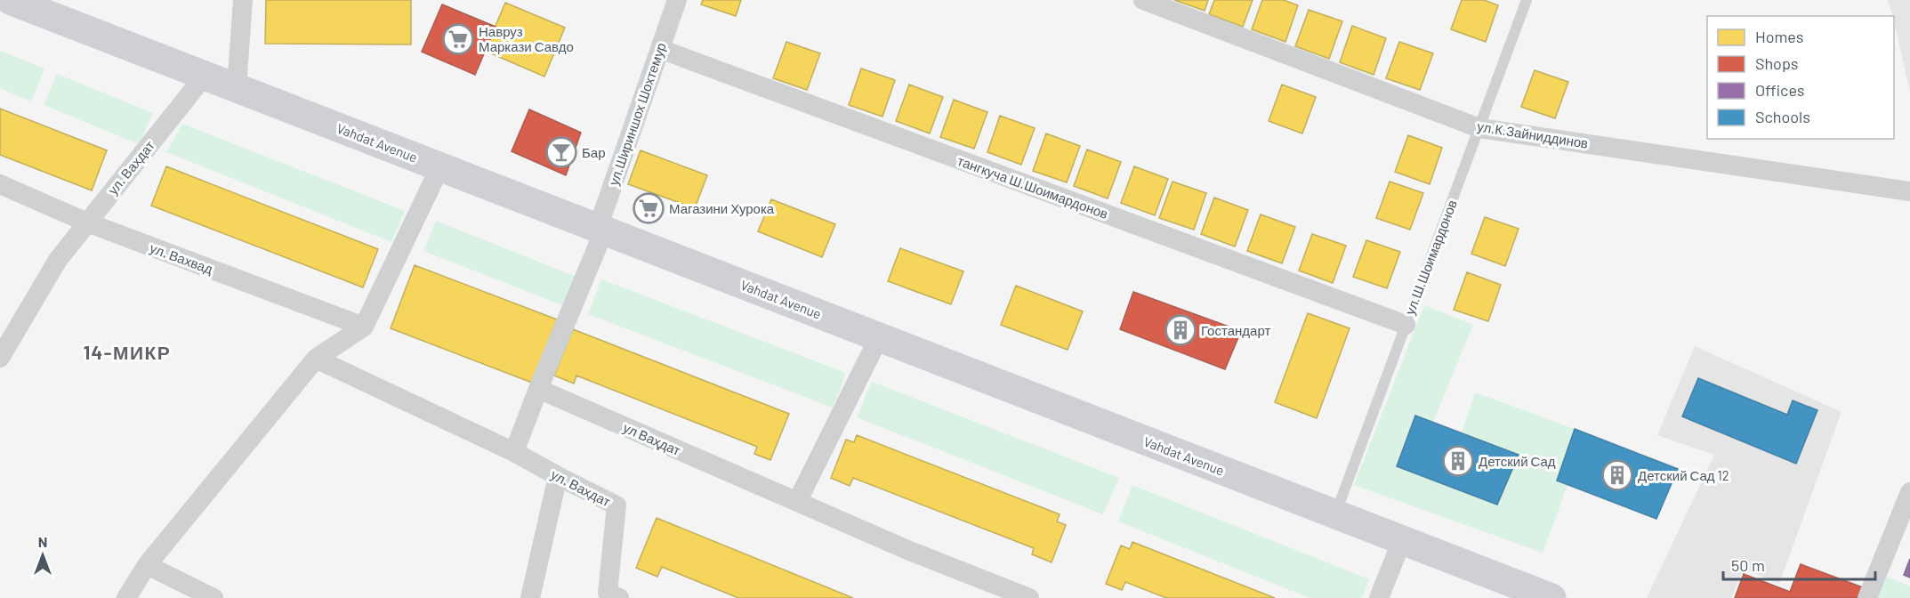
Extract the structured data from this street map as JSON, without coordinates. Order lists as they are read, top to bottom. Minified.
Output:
{"streets":{"main road":["Vahdat Avenue"],"street":["ул.Шириншох Шохтемур","ул.К.Зайниддинов","ул. Вахдат","тангкуча Ш.Шоимардонов","ул. Вахвад","ул Ваҳдат"],"lane":["ул.Ш.Шоимардонов"]},"crossings":[["ул.Шириншох Шохтемур","Vahdat Avenue"],["ул.Шириншох Шохтемур","тангкуча Ш.Шоимардонов"],["ул.К.Зайниддинов","ул.Ш.Шоимардонов"],["Vahdat Avenue","ул. Вахдат"],["Vahdat Avenue","ул.Ш.Шоимардонов"],["ул. Вахдат","ул. Вахвад"],["тангкуча Ш.Шоимардонов","ул.Ш.Шоимардонов"]],"districts":["14-МИКР"],"places":{"supermarket":["Навруз Маркази Савдо","Магазини Хурока"],"bar":["Бар"],"building":["Гостандарт","Детский Сад","Детский Сад 12"]},"legend":["Homes","Shops","Offices","Schools"],"scale_bar":"50 m","north":"top"}
